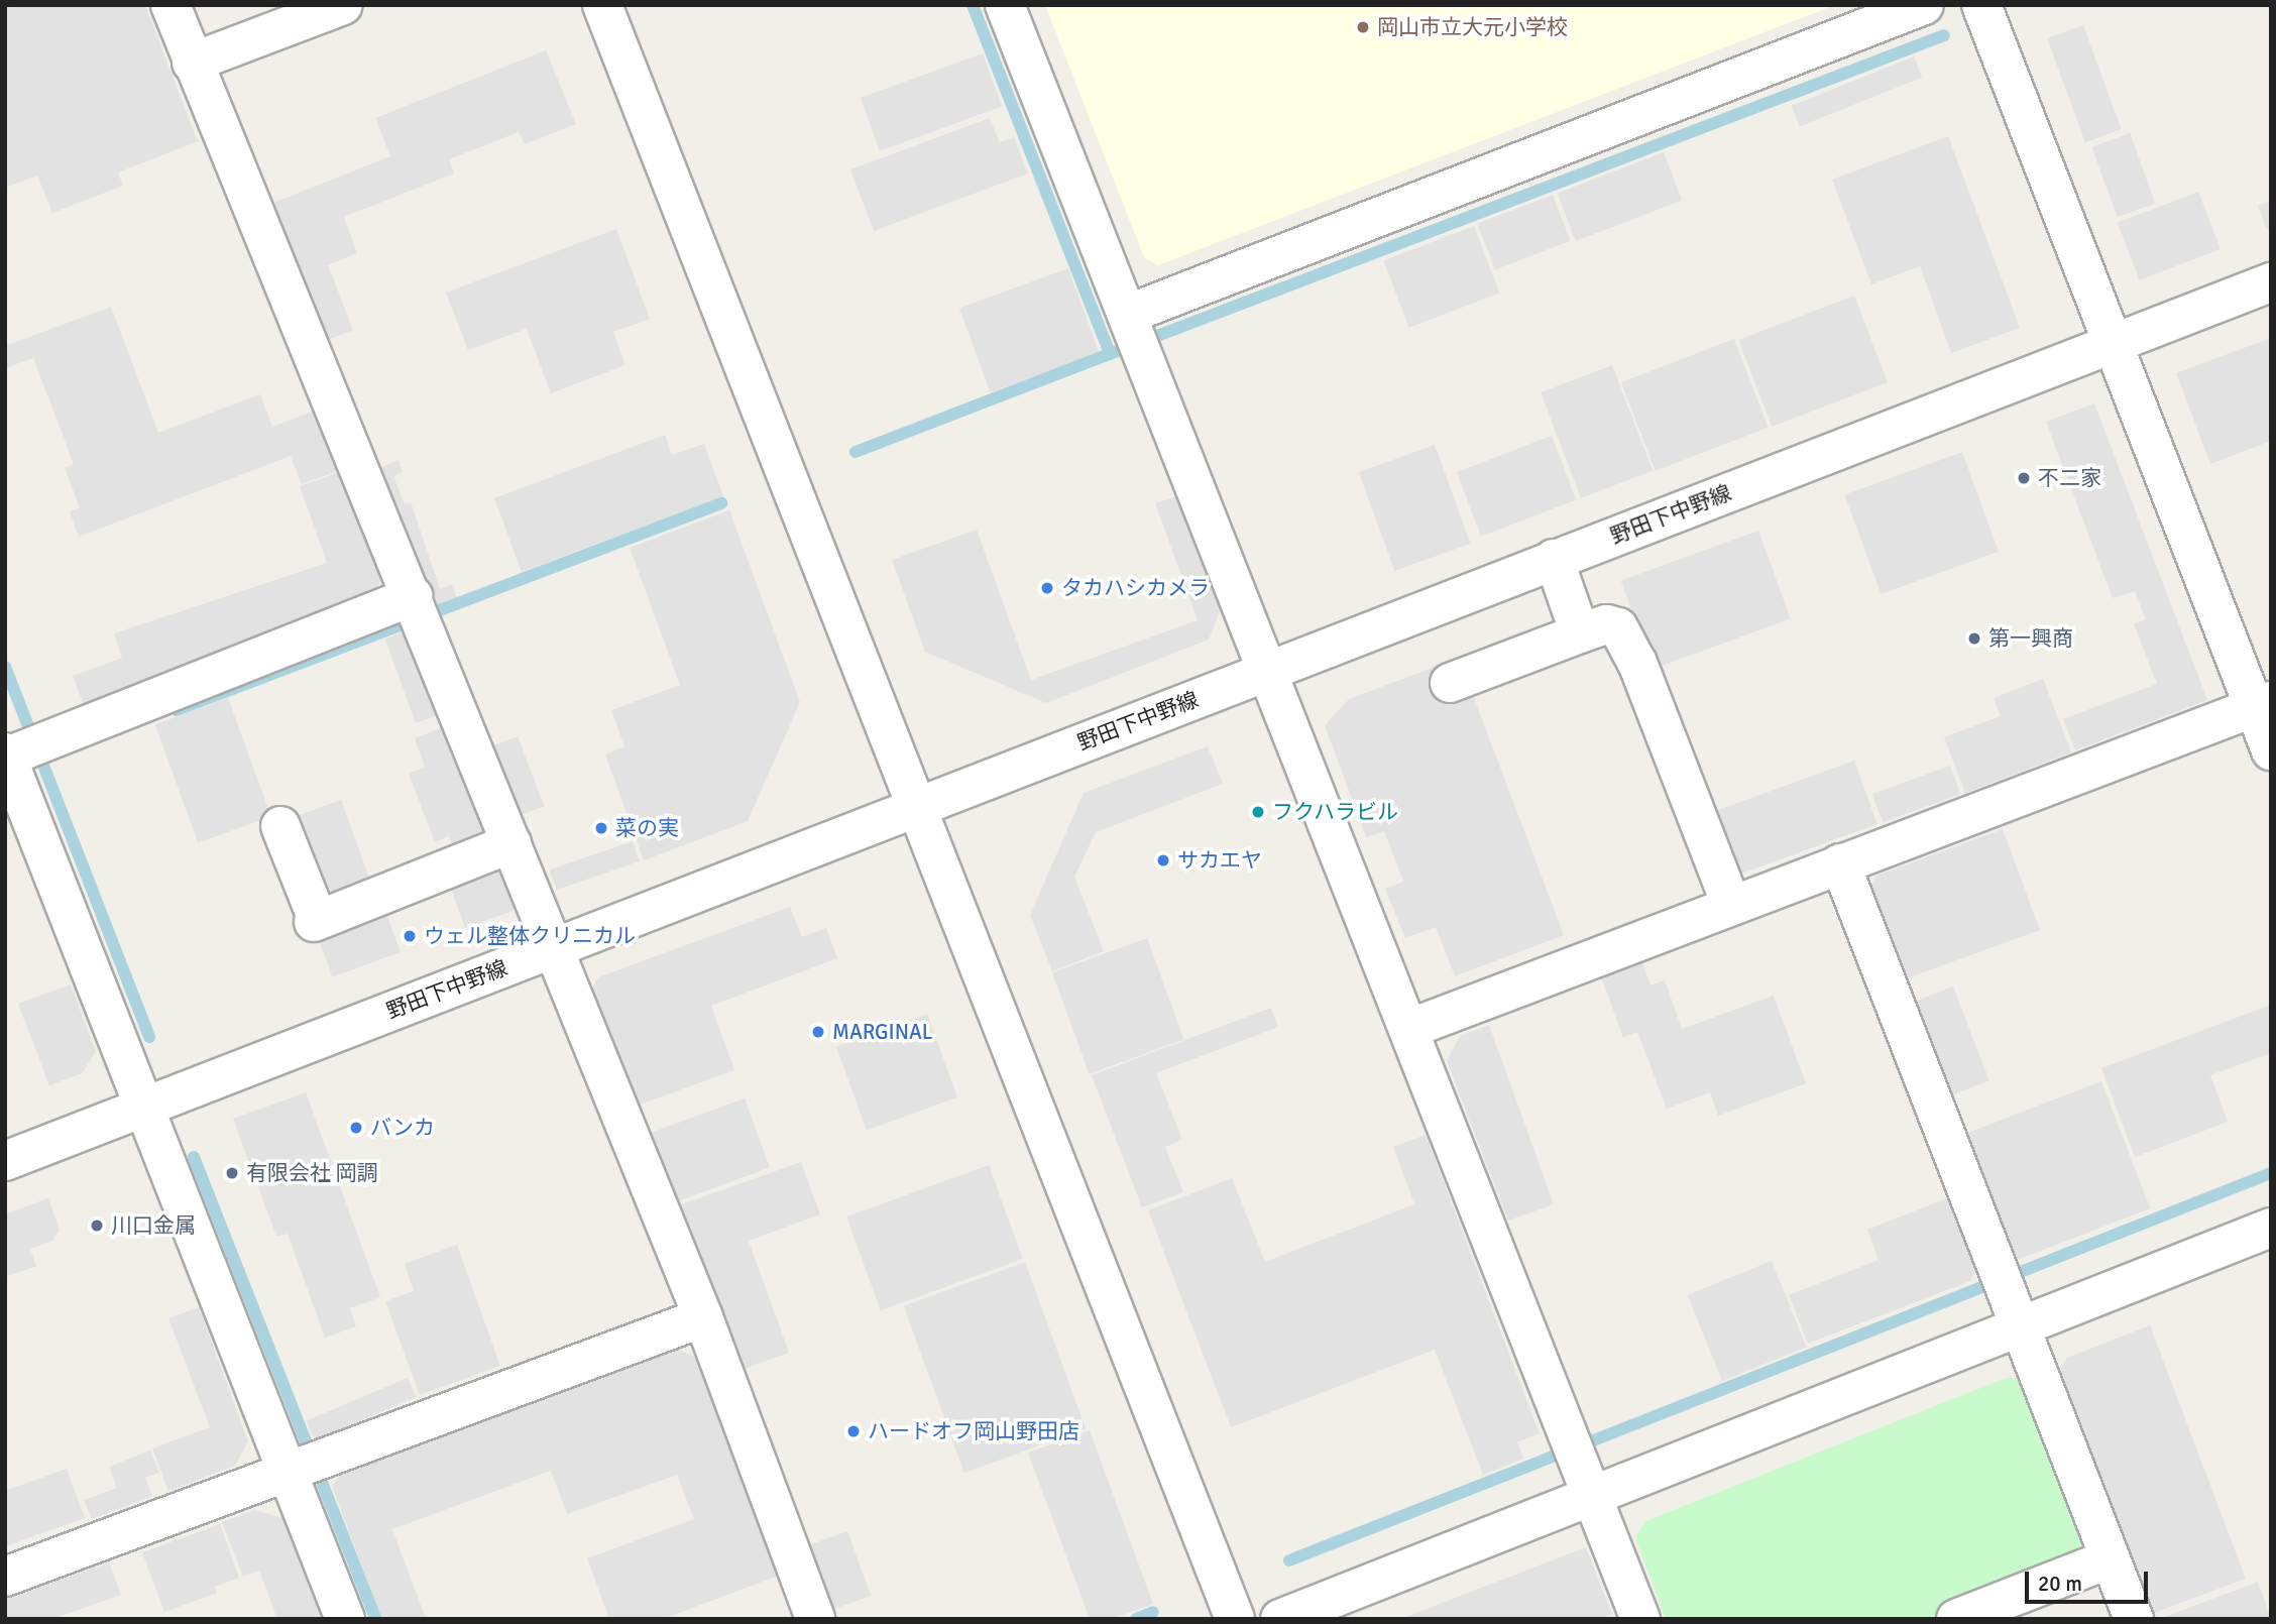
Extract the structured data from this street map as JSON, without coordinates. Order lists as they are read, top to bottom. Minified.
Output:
{"streets":{"street":["野田下中野線"]},"places":["岡山市立大元小学校","不二家","タカハシカメラ","第一興商","フクハラビル","菜の実","サカエヤ","ウェル整体クリニカル","MARGINAL","バンカ","有限会社 岡調","川口金属","ハードオフ岡山野田店"],"scale_bar":"20 m"}
